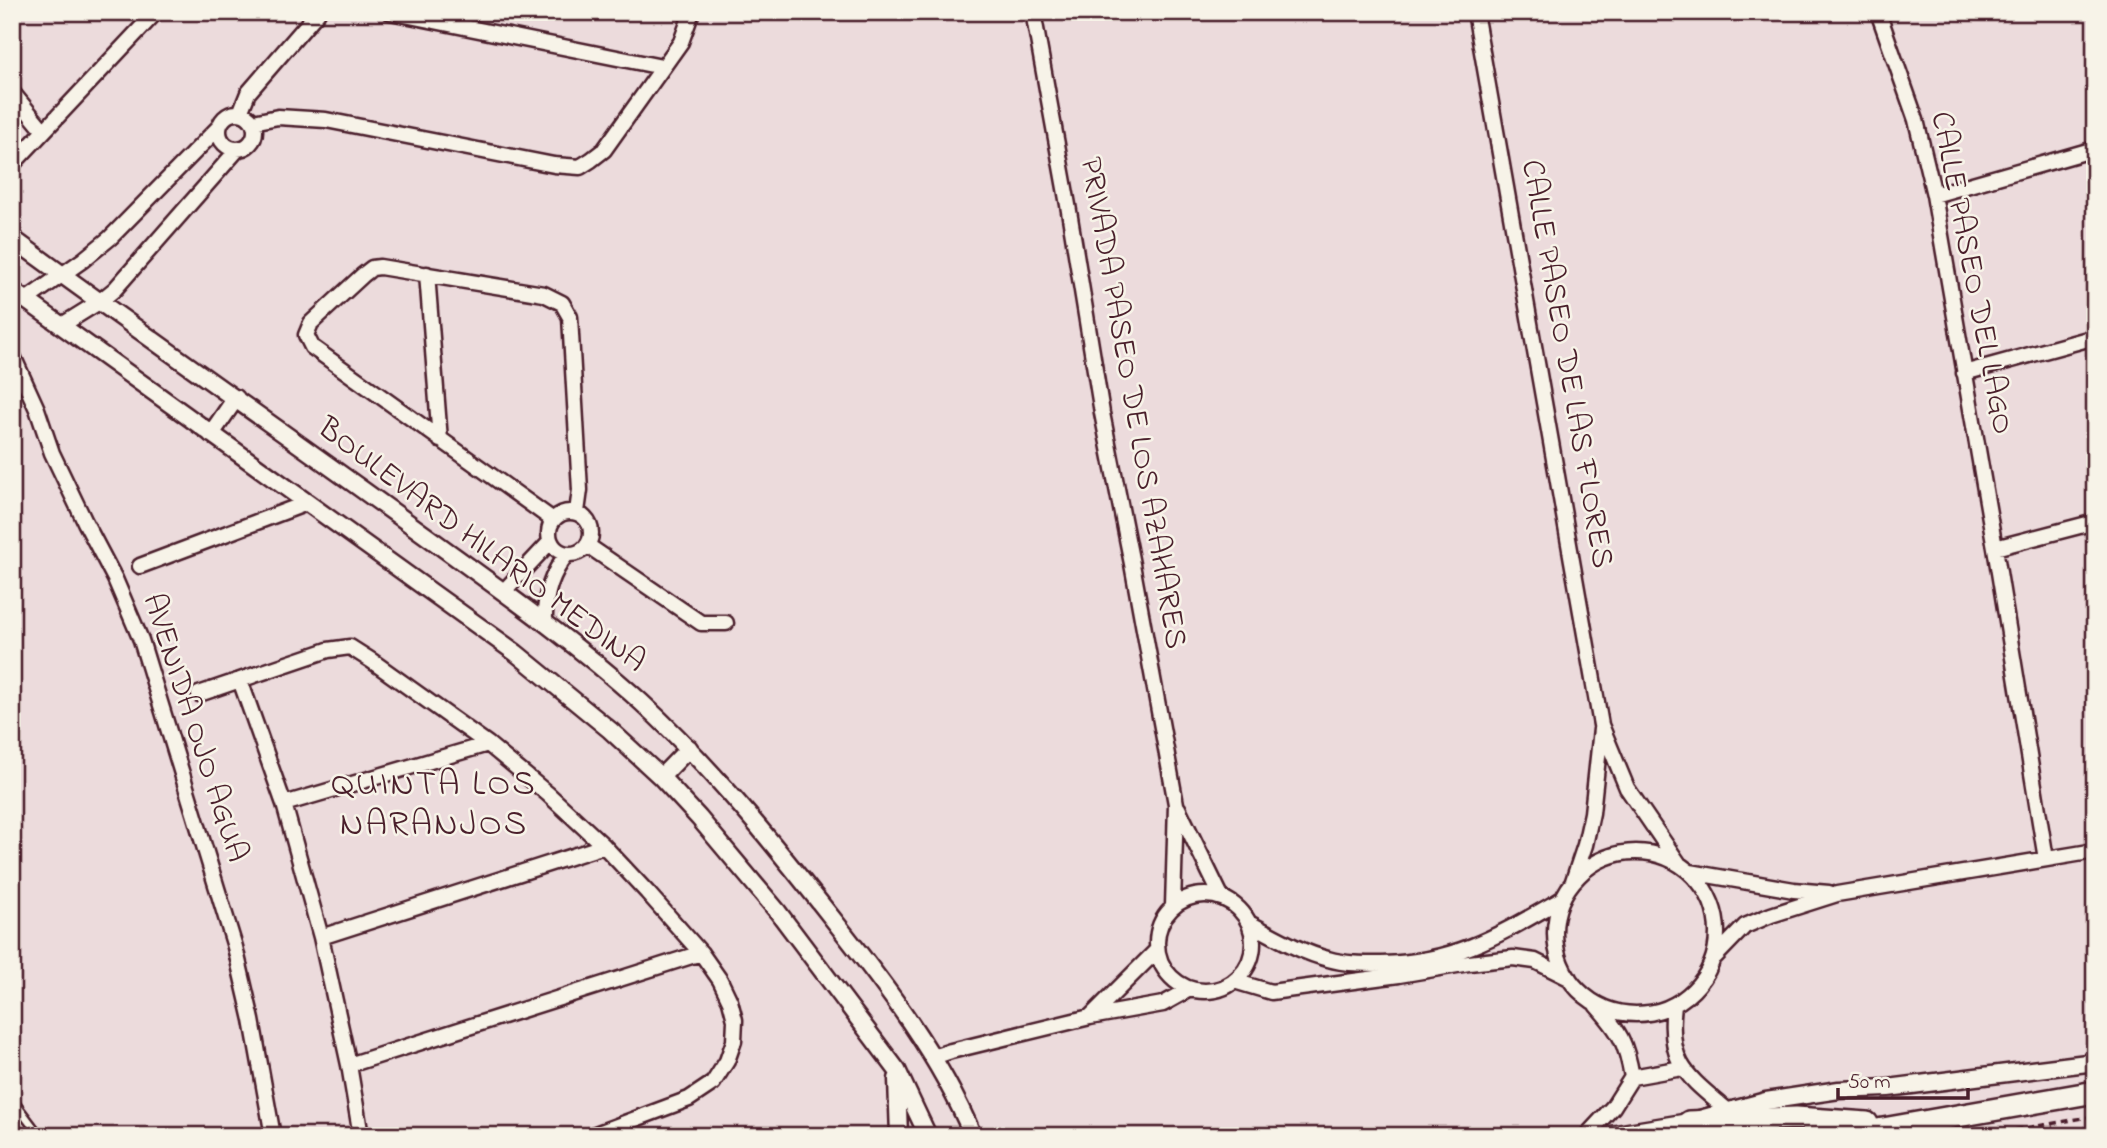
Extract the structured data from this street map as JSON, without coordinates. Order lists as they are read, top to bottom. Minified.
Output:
{"streets":{"street":["CALLE PASEO DEL LAGO","CALLE PASEO DE LAS FLORES","PRIVADA PASEO DE LOS AZAHARES","BOULEVARD HILARIO MEDINA","AVENIDA OJO AGUA"]},"districts":["QUINTA LOS NARANJOS"],"scale_bar":"50 m"}
